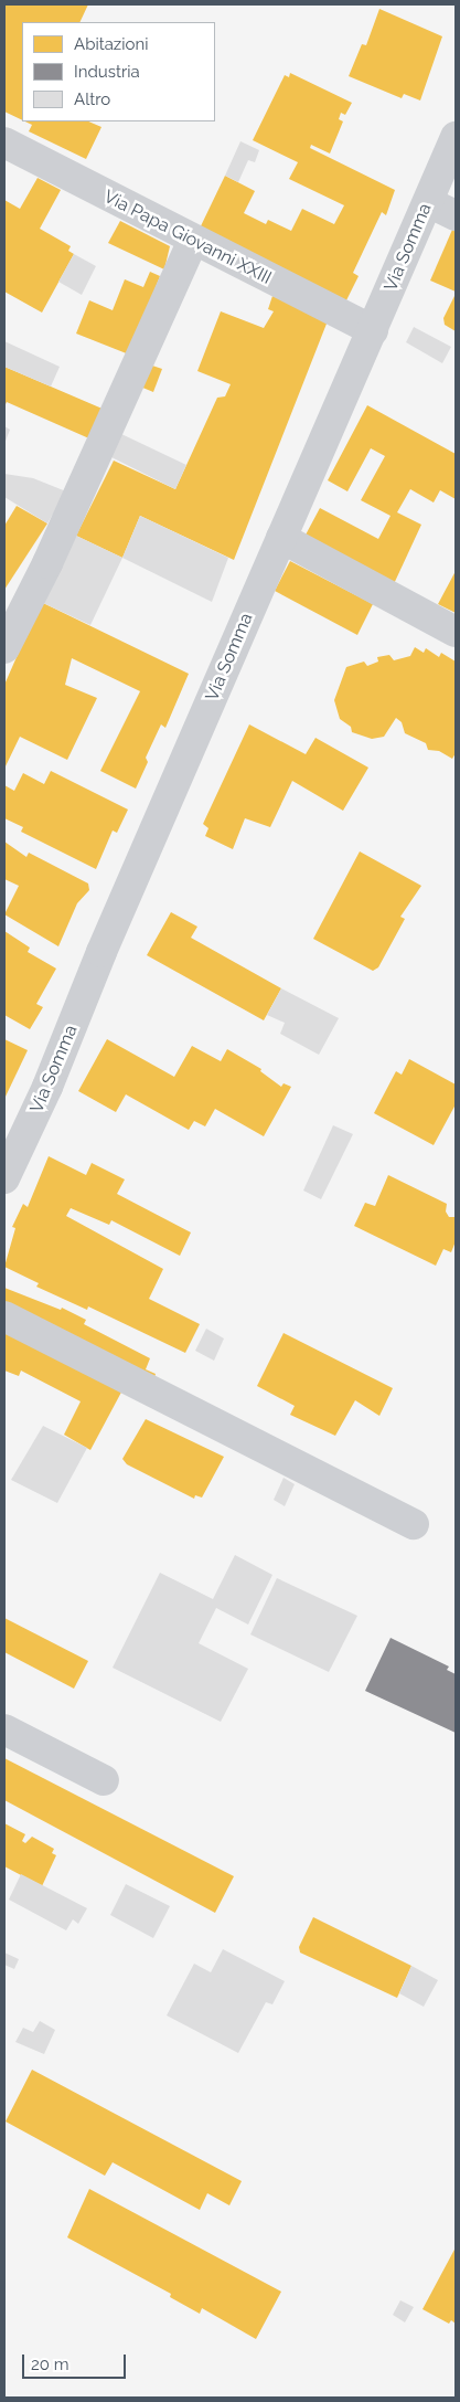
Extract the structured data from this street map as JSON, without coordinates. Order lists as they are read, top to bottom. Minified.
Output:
{"streets":{"street":["Via Papa Giovanni XXIII","Via Somma"]},"crossings":[["Via Papa Giovanni XXIII","Via Somma"]],"legend":["Abitazioni","Industria","Altro"],"scale_bar":"20 m"}
